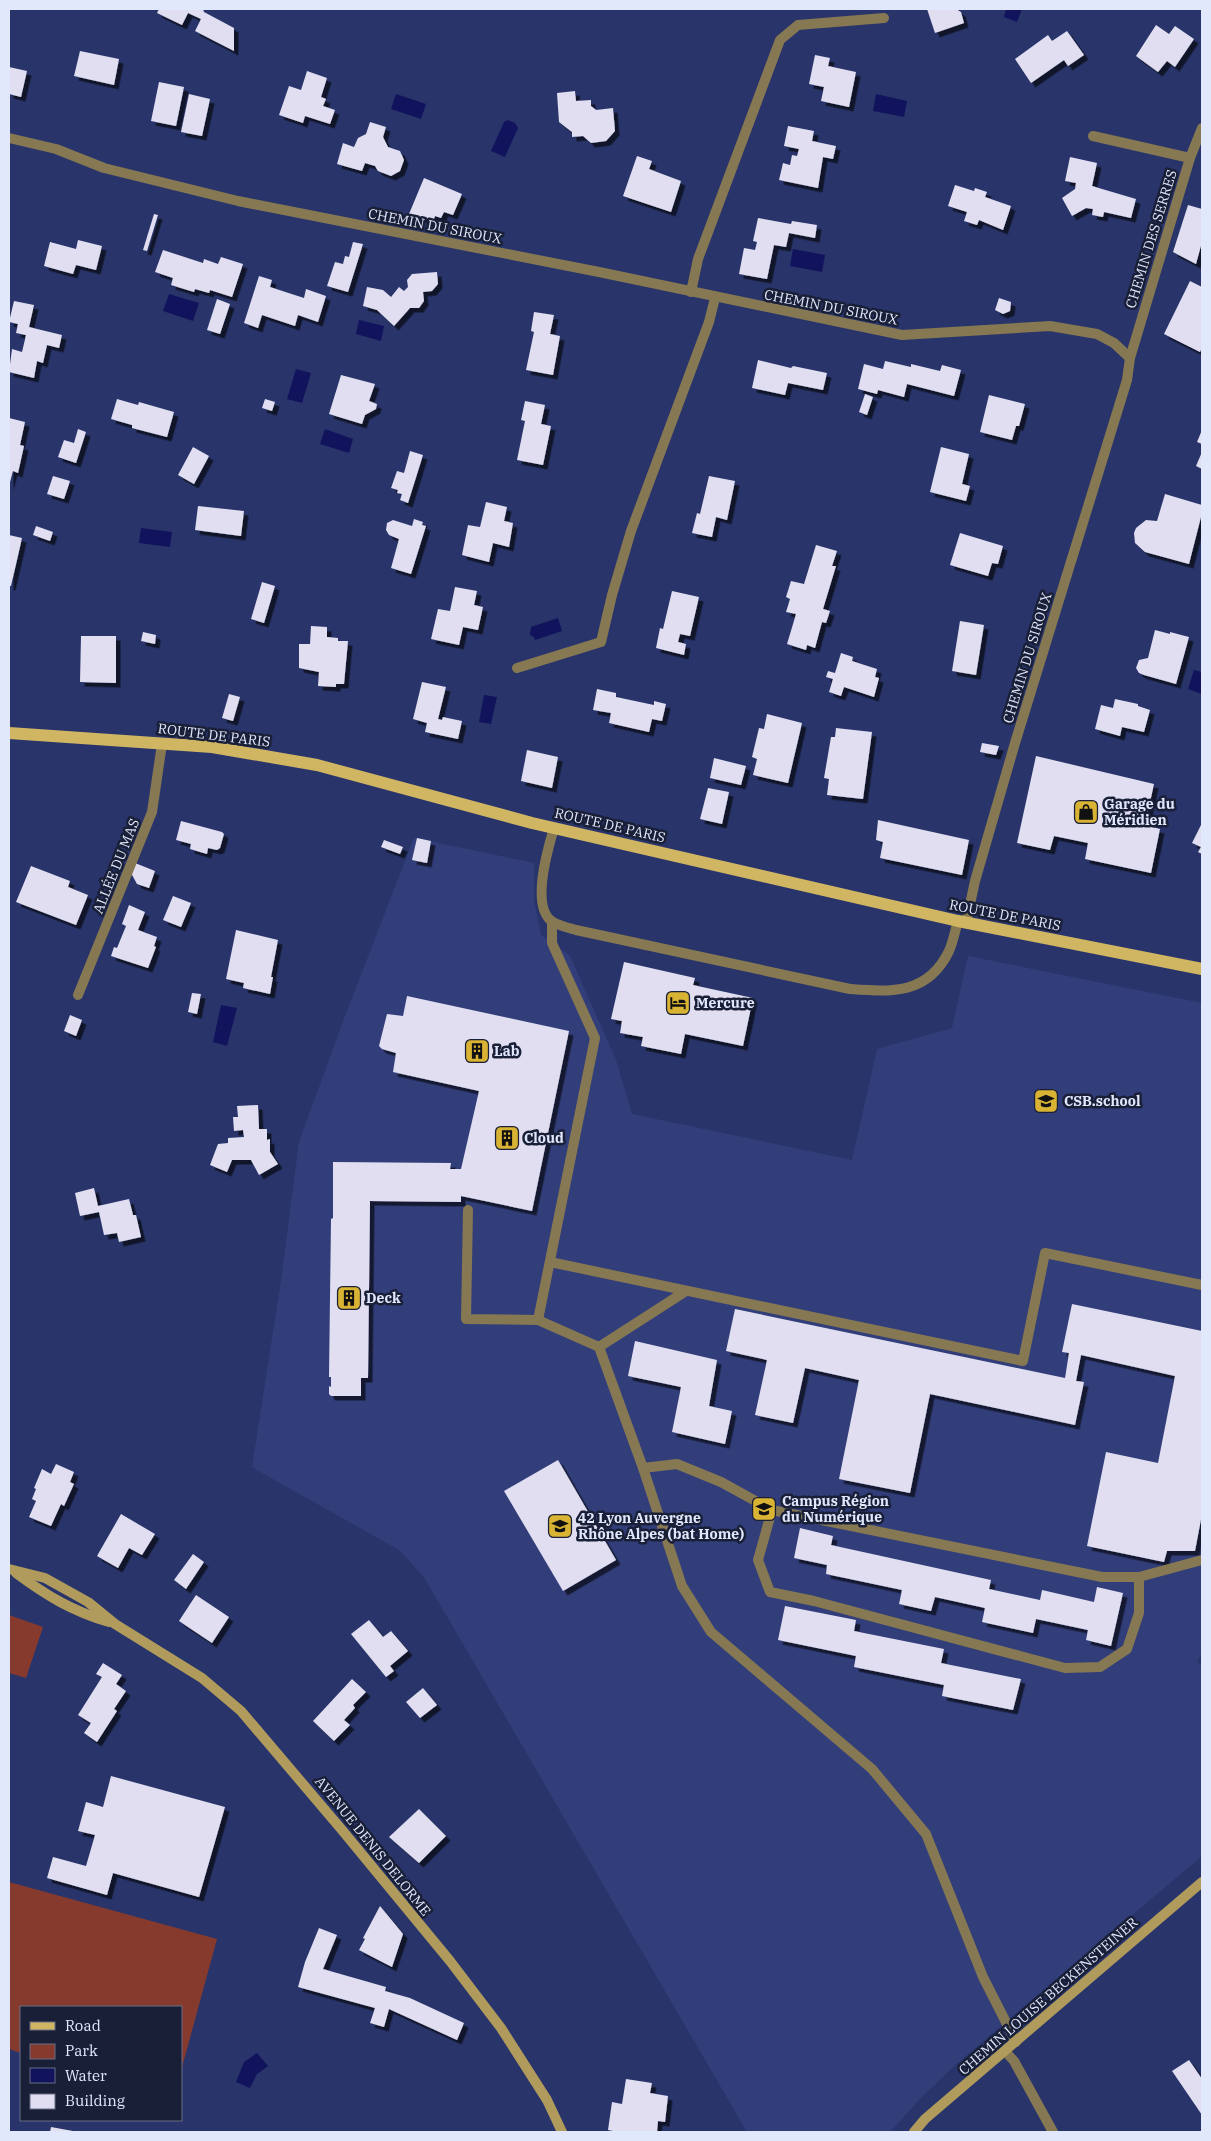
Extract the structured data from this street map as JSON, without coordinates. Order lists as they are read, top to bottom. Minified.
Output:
{"streets":{"main road":["ROUTE DE PARIS"],"street":["CHEMIN DU SIROUX","CHEMIN DES SERRES","ALLÉE DU MAS","AVENUE DENIS DELORME","CHEMIN LOUISE BECKENSTEINER"]},"crossings":[["CHEMIN DU SIROUX","CHEMIN DES SERRES"],["CHEMIN DU SIROUX","ROUTE DE PARIS"],["ROUTE DE PARIS","ALLÉE DU MAS"]],"places":{"shop":["Garage du Méridien"],"hotel":["Mercure"],"building":["Lab","Cloud","Deck"],"school or university":["CSB.school","Campus Région du Numérique","42 Lyon Auvergne Rhône Alpes (bat Home)"]},"legend":["Road","Park","Water","Building"]}
